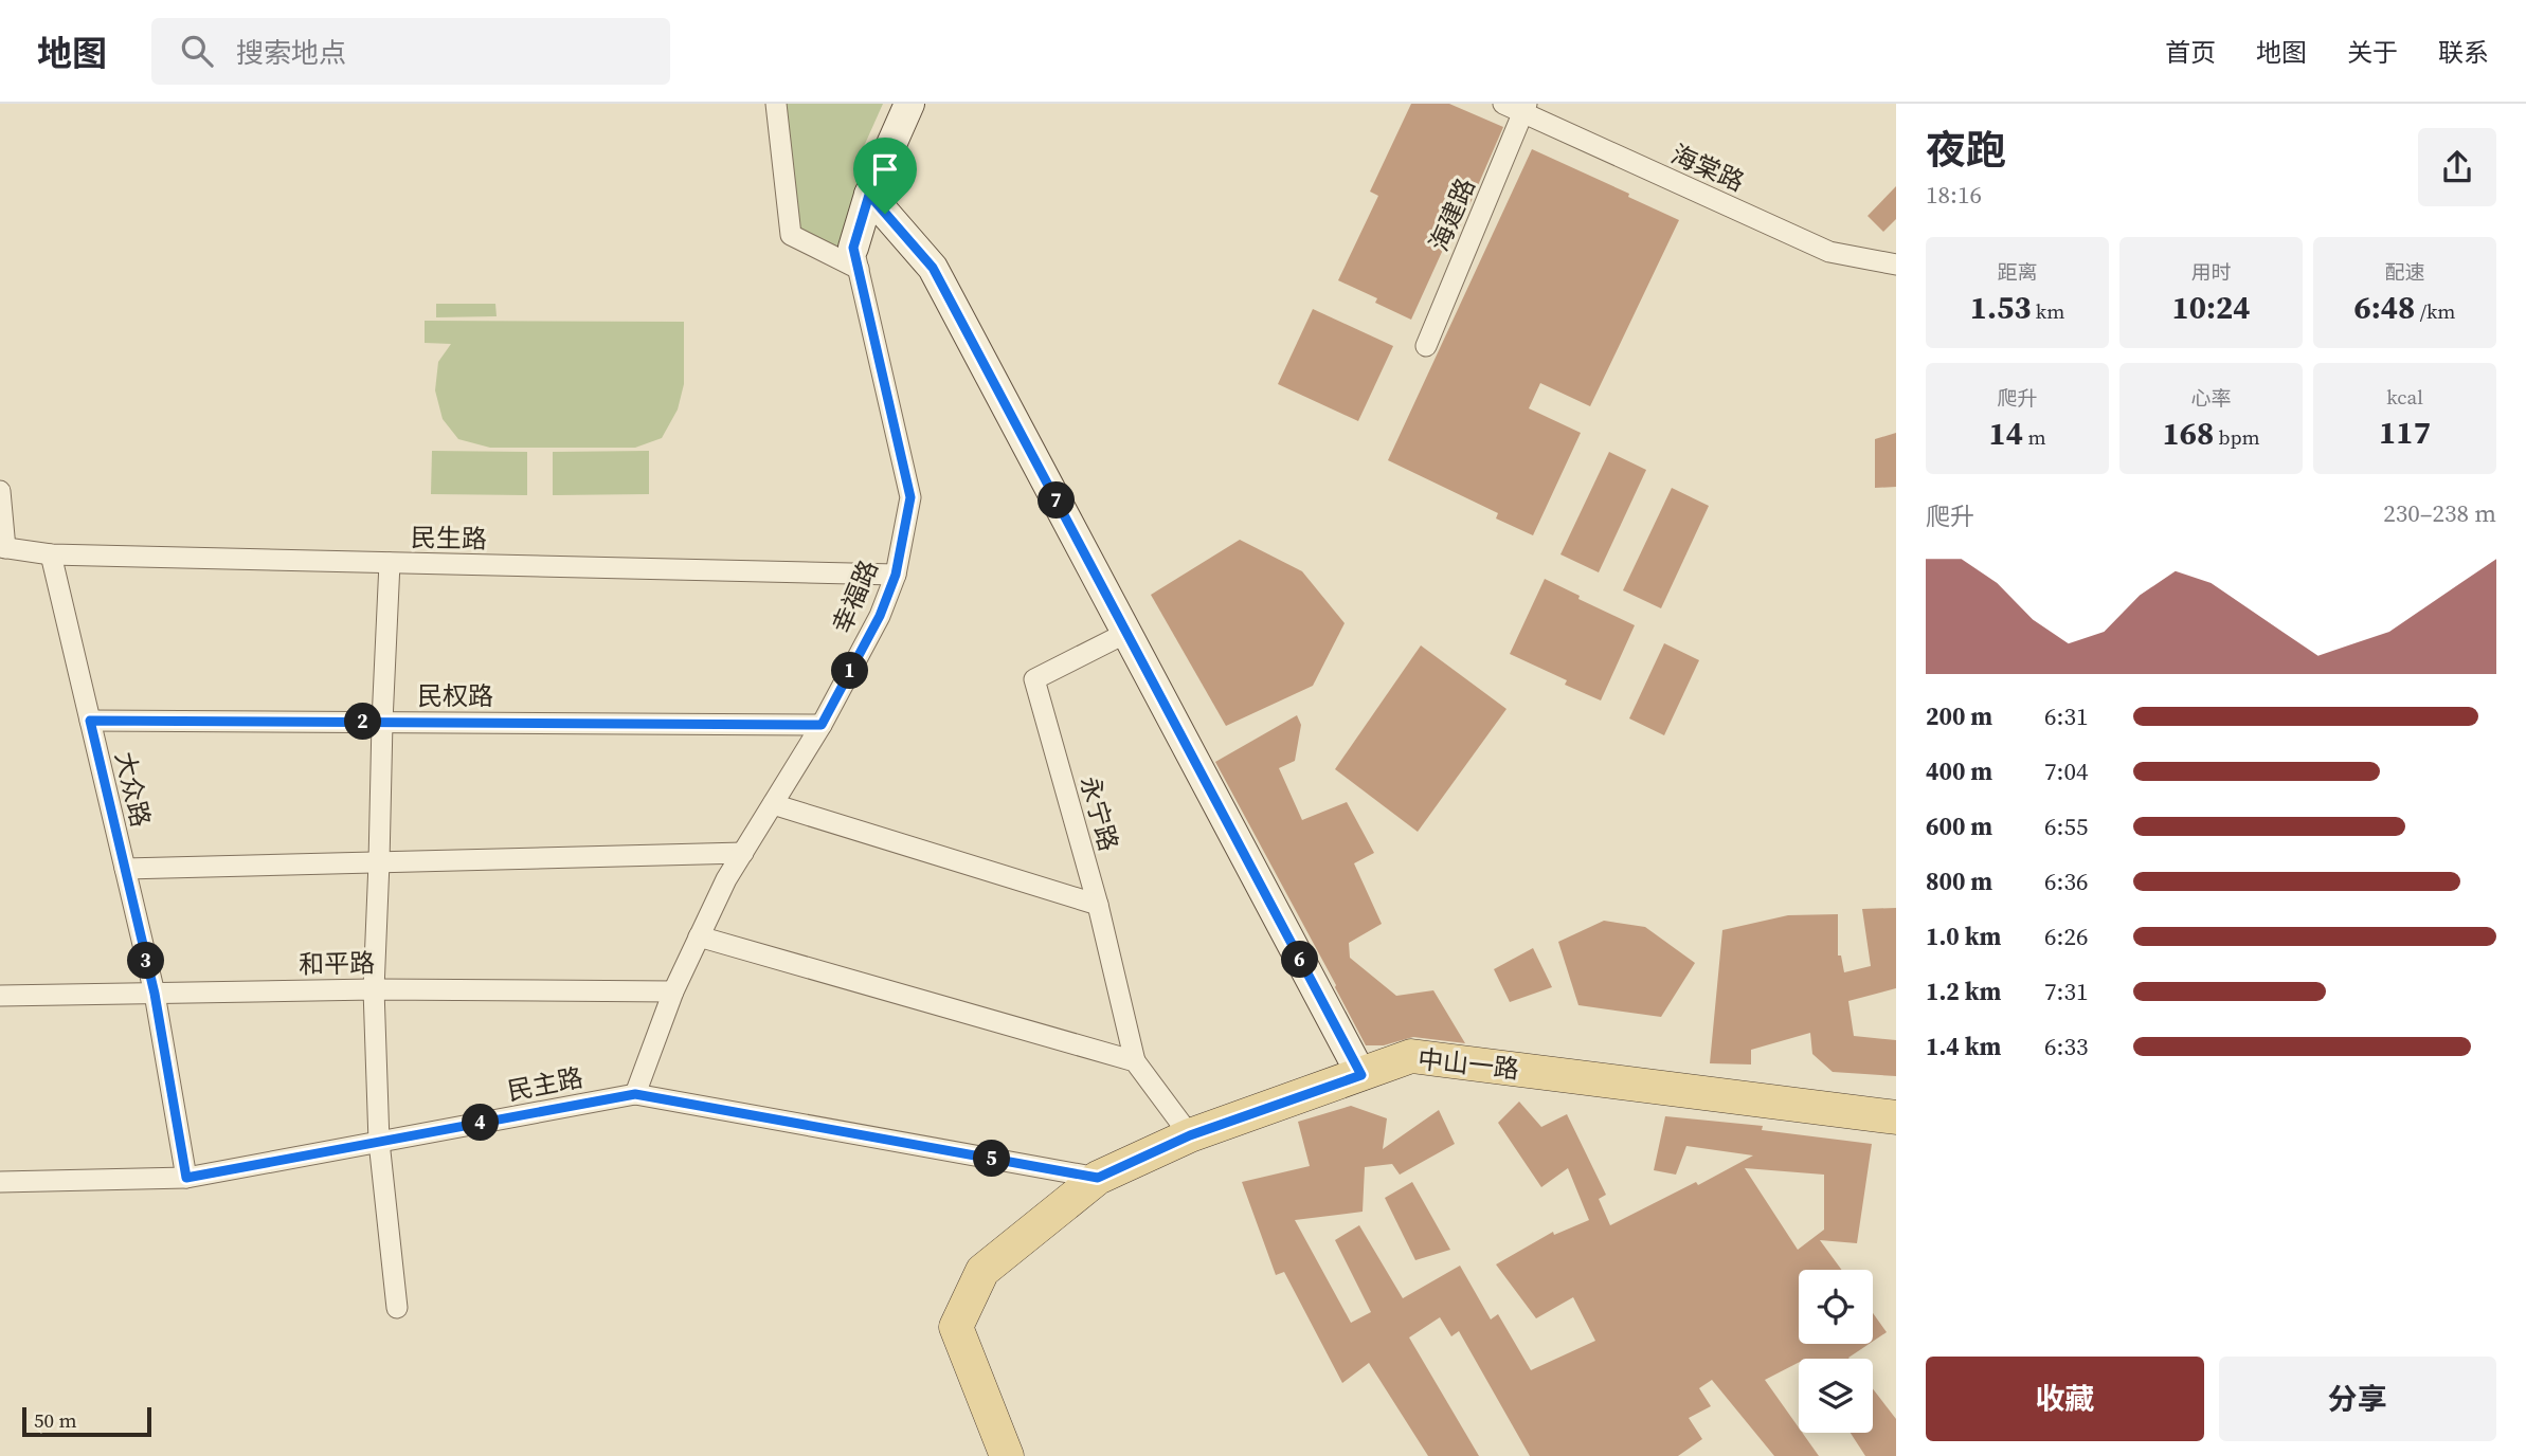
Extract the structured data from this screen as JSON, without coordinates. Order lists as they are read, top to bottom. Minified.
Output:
{"streets":{"main road":["中山一路"],"street":["海棠路","海建路","民生路","幸福路","民权路","大众路","永宁路","和平路","民主路"]},"crossings":[["海棠路","海建路"],["民生路","幸福路"],["民生路","大众路"],["幸福路","民权路"],["幸福路","和平路"],["幸福路","民主路"],["民权路","大众路"],["大众路","和平路"],["大众路","民主路"],["中山一路","民主路"]],"scale_bar":"50 m","page":{"header":"地图","search":"搜索地点","nav":["首页","地图","关于","联系"],"heading":["夜跑","18:16"],"stats":[["距离","1.53 km"],["用时","10:24"],["配速","6:48 /km"],["爬升","14 m"],["心率","168 bpm"],["kcal","117"]],"pins":["7","1","2","6","3","4","5"],"chart":["爬升","230–238 m"],"list":[{"name":"200 m","note":"6:31"},{"name":"400 m","note":"7:04"},{"name":"600 m","note":"6:55"},{"name":"800 m","note":"6:36"},{"name":"1.0 km","note":"6:26"},{"name":"1.2 km","note":"7:31"},{"name":"1.4 km","note":"6:33"}],"buttons":["收藏","分享"],"scale":"50 m"}}
